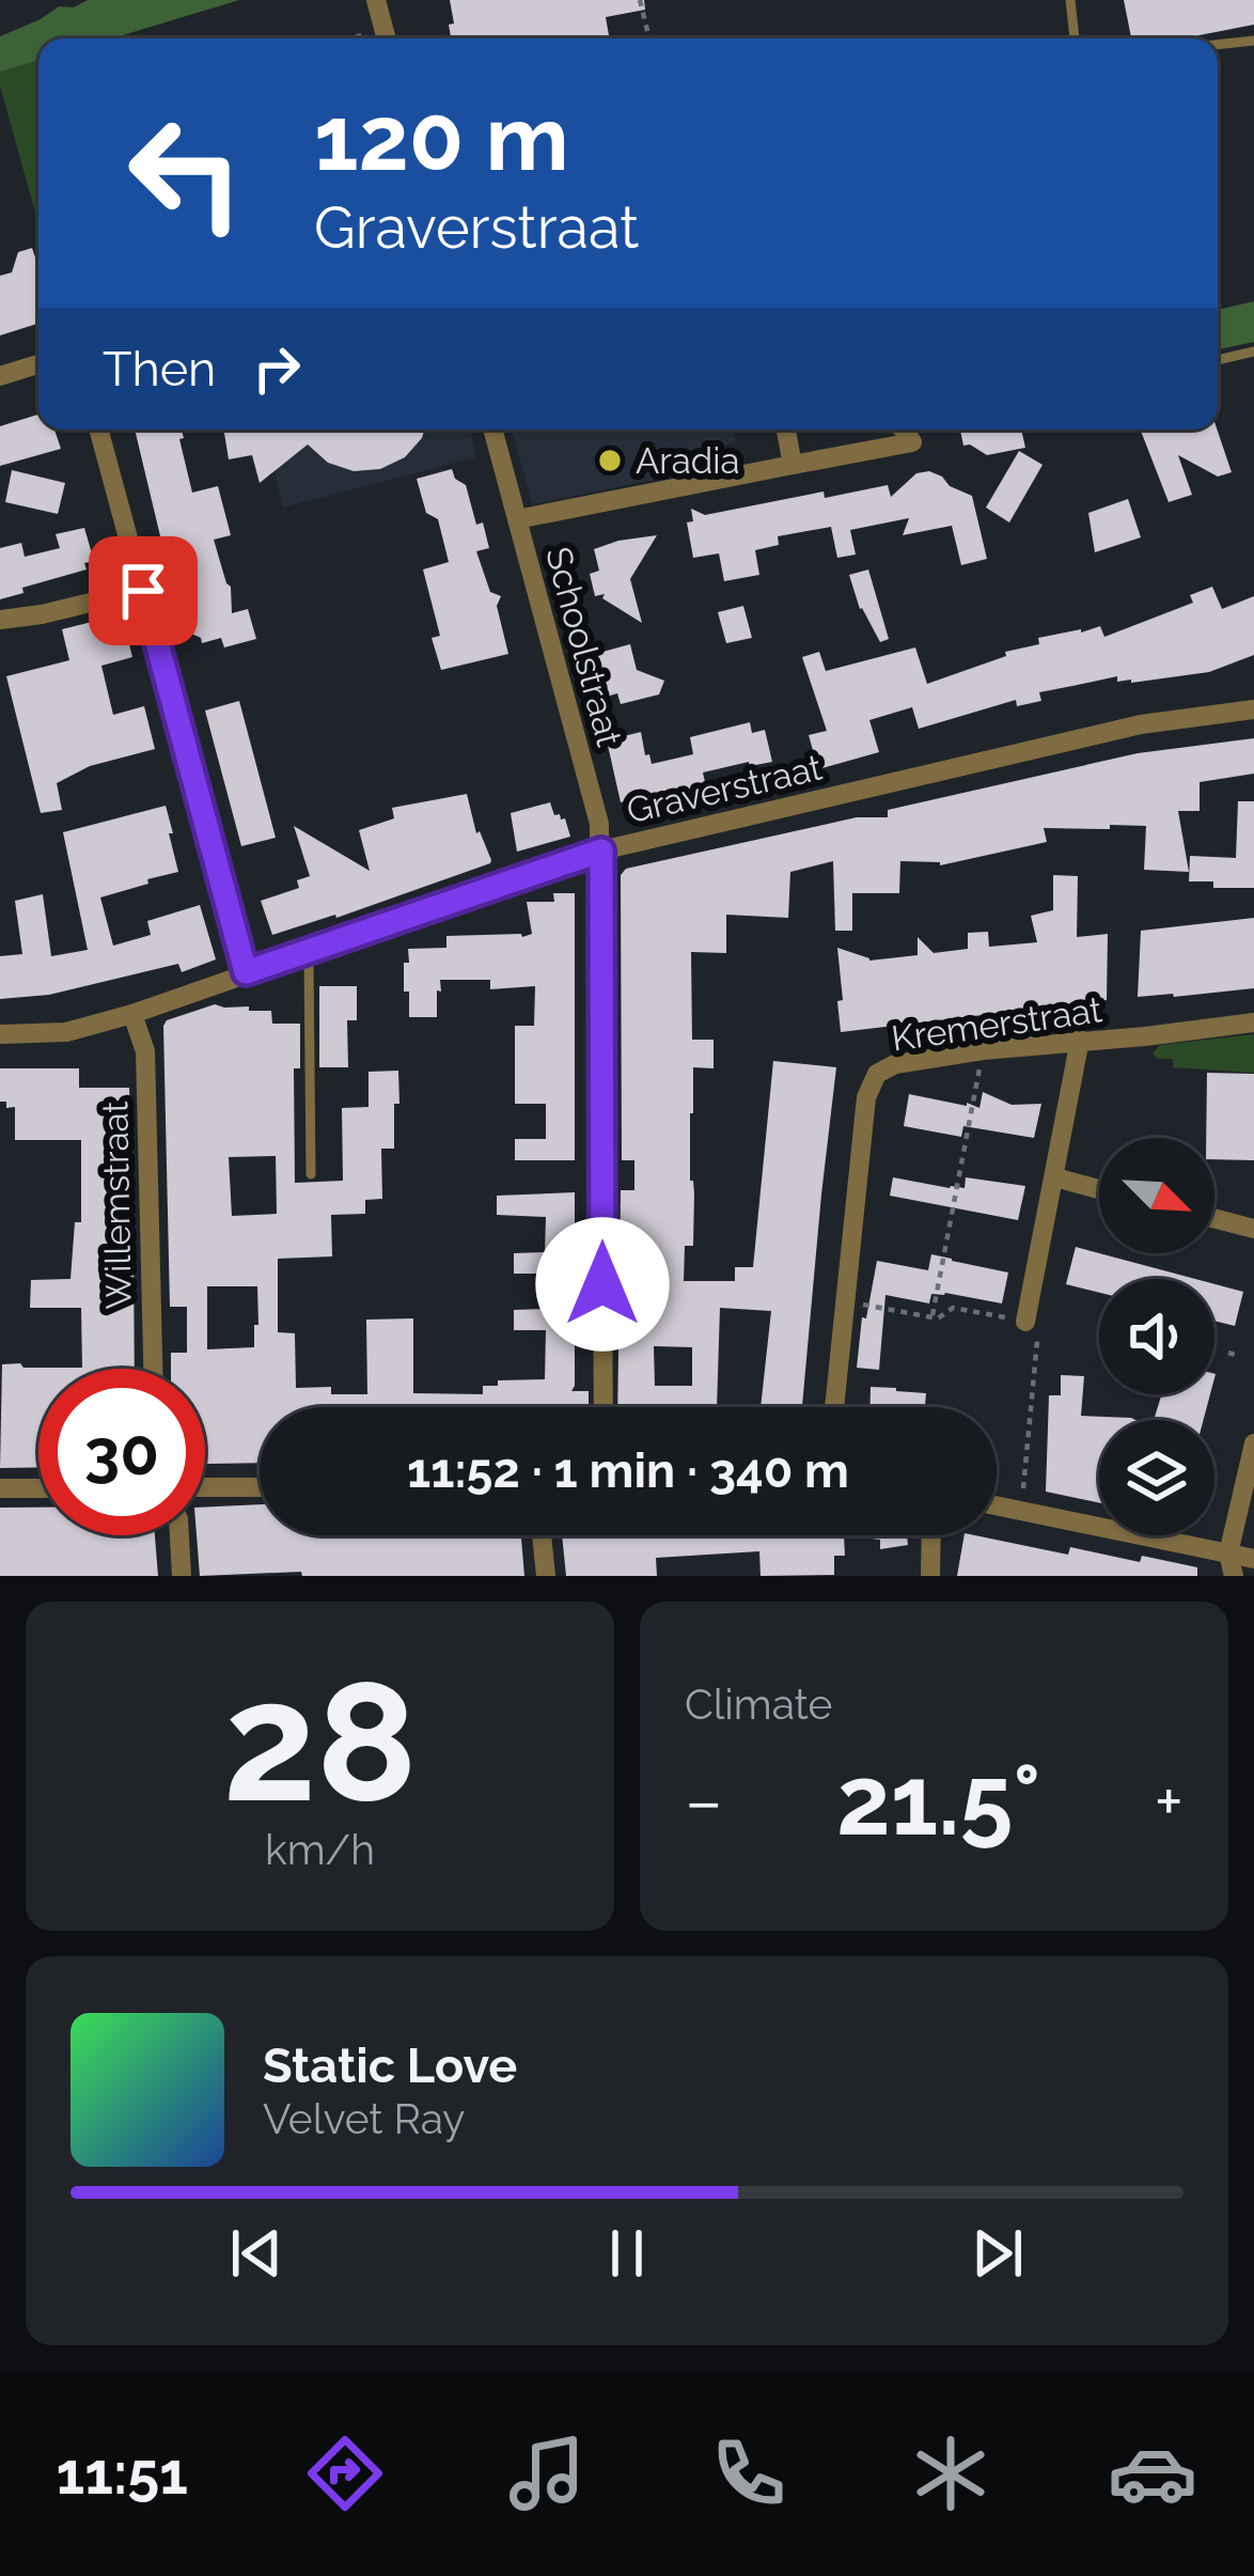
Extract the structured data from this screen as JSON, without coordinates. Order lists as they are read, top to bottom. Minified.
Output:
{"streets":{"street":["Schoolstraat","Graverstraat","Kremerstraat","Willemstraat"]},"crossings":[["Schoolstraat","Graverstraat"],["Graverstraat","Willemstraat"]],"places":["Aradia"],"north":"bottom right","page":{"turn":["120 m","Graverstraat"],"then":"Then","limit":"30","trip":"11:52 · 1 min · 340 m","tile":[["28","km/h"],"Climate"],"heat":["−","21.5°","+"],"song":["Static Love","Velvet Ray"],"tabs":"11:51"}}
